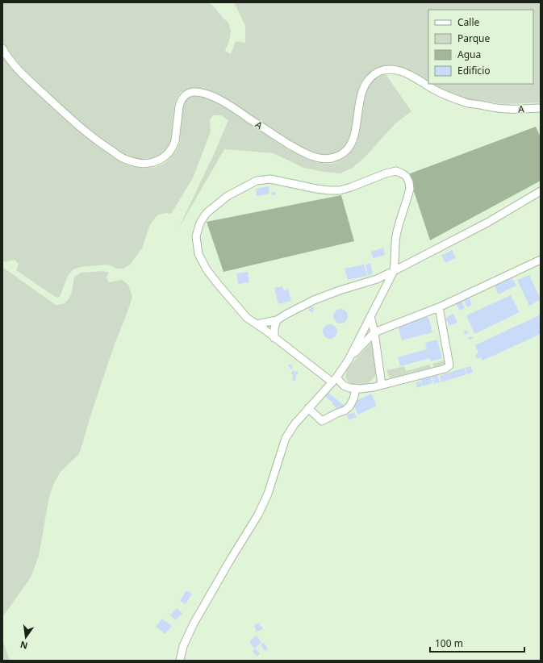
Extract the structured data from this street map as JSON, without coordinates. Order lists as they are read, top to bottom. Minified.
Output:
{"streets":{"street":["A"]},"legend":["Calle","Parque","Agua","Edificio"],"scale_bar":"100 m","north":"bottom"}
